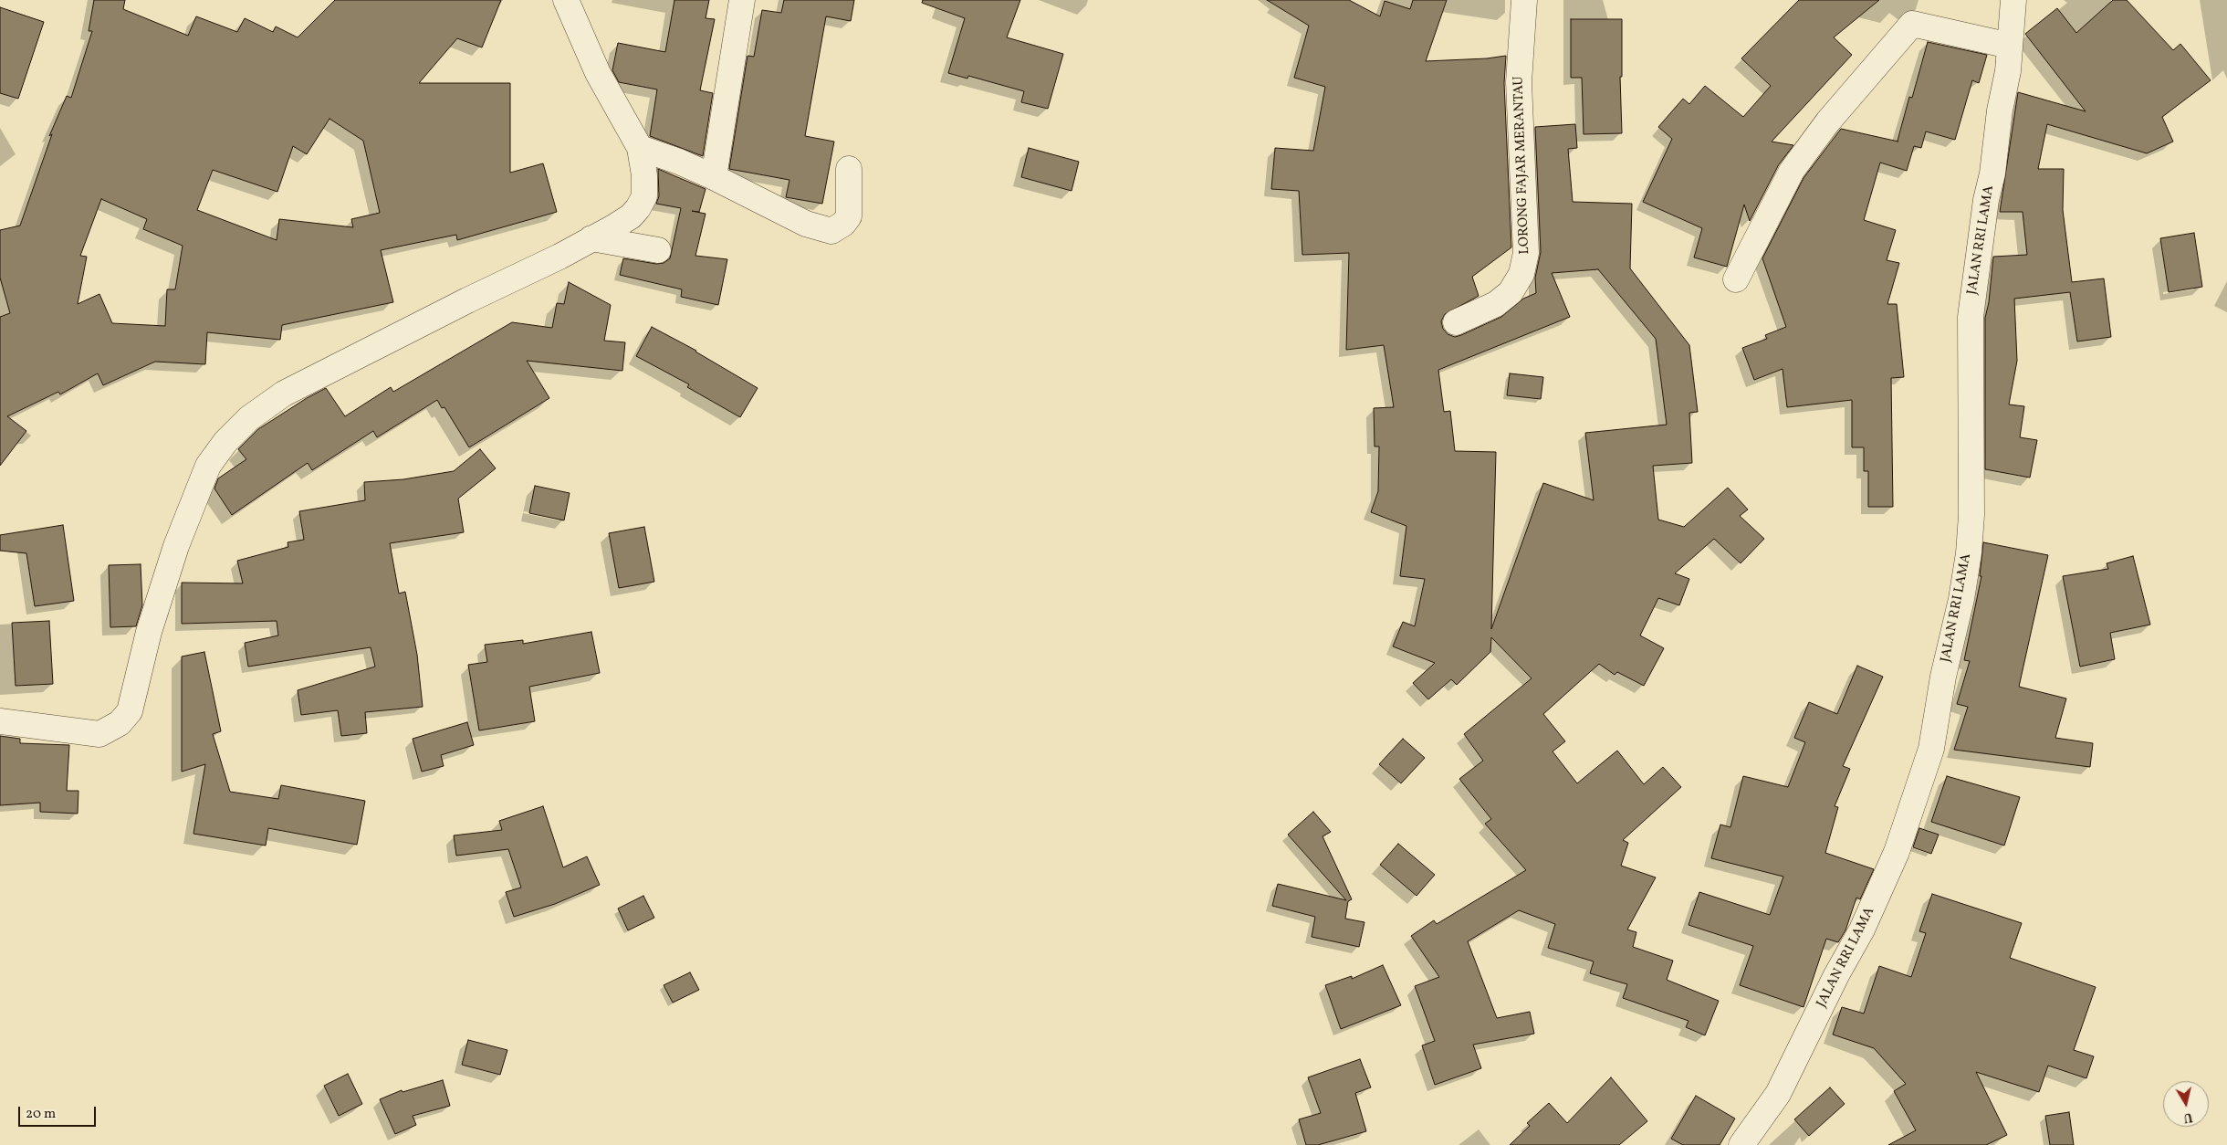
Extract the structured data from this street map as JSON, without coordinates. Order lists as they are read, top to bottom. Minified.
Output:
{"streets":{"street":["LORONG FAJAR MERANTAU","JALAN RRI LAMA"]},"scale_bar":"20 m","north":"bottom"}
